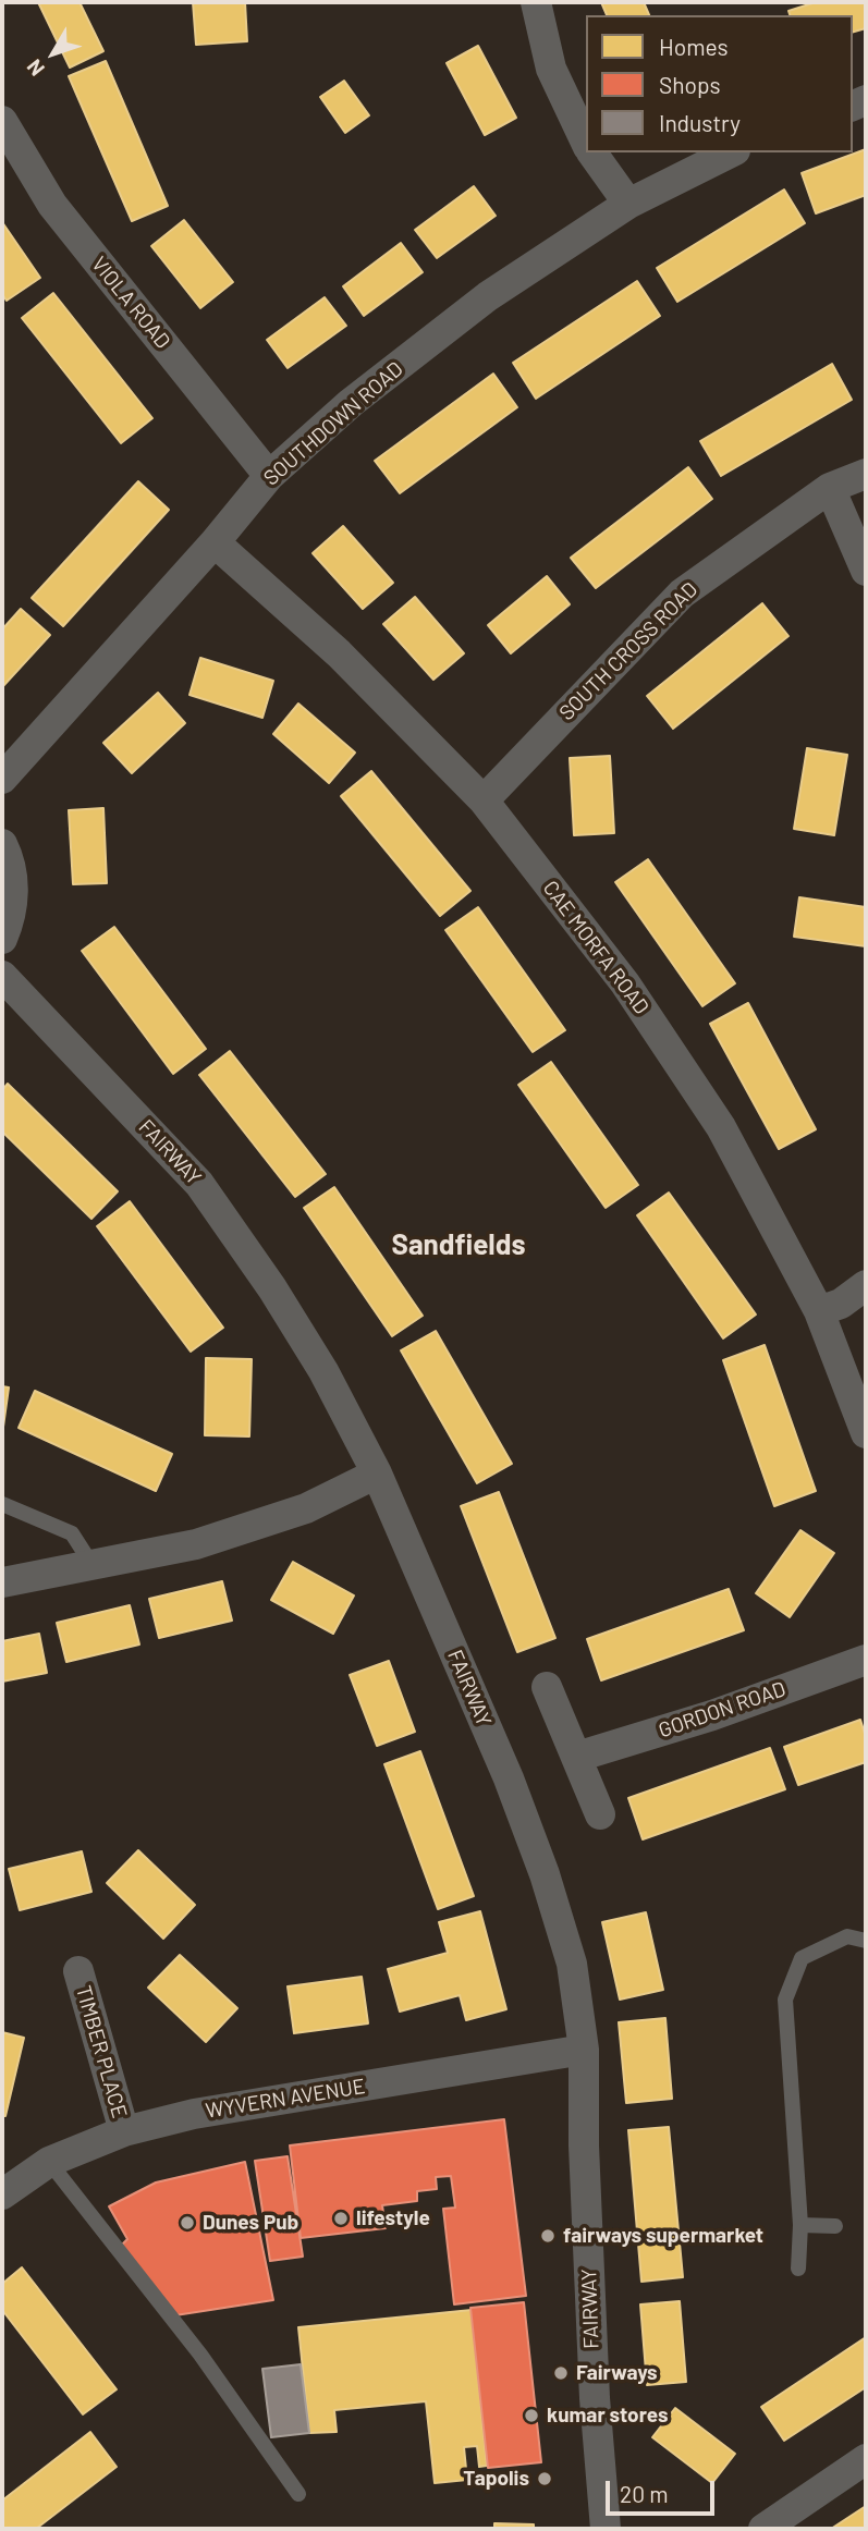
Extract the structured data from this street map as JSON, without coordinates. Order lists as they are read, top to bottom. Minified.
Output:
{"streets":{"street":["VIOLA ROAD","SOUTHDOWN ROAD","SOUTH CROSS ROAD","CAE MORFA ROAD","FAIRWAY","GORDON ROAD","TIMBER PLACE","WYVERN AVENUE"]},"crossings":[["VIOLA ROAD","SOUTHDOWN ROAD"],["SOUTHDOWN ROAD","CAE MORFA ROAD"],["SOUTH CROSS ROAD","CAE MORFA ROAD"],["FAIRWAY","WYVERN AVENUE"],["TIMBER PLACE","WYVERN AVENUE"]],"districts":["Sandfields"],"places":["lifestyle","Dunes Pub","fairways supermarket","Fairways","kumar stores","Tapolis"],"legend":["Homes","Shops","Industry"],"scale_bar":"20 m","north":"bottom left"}
